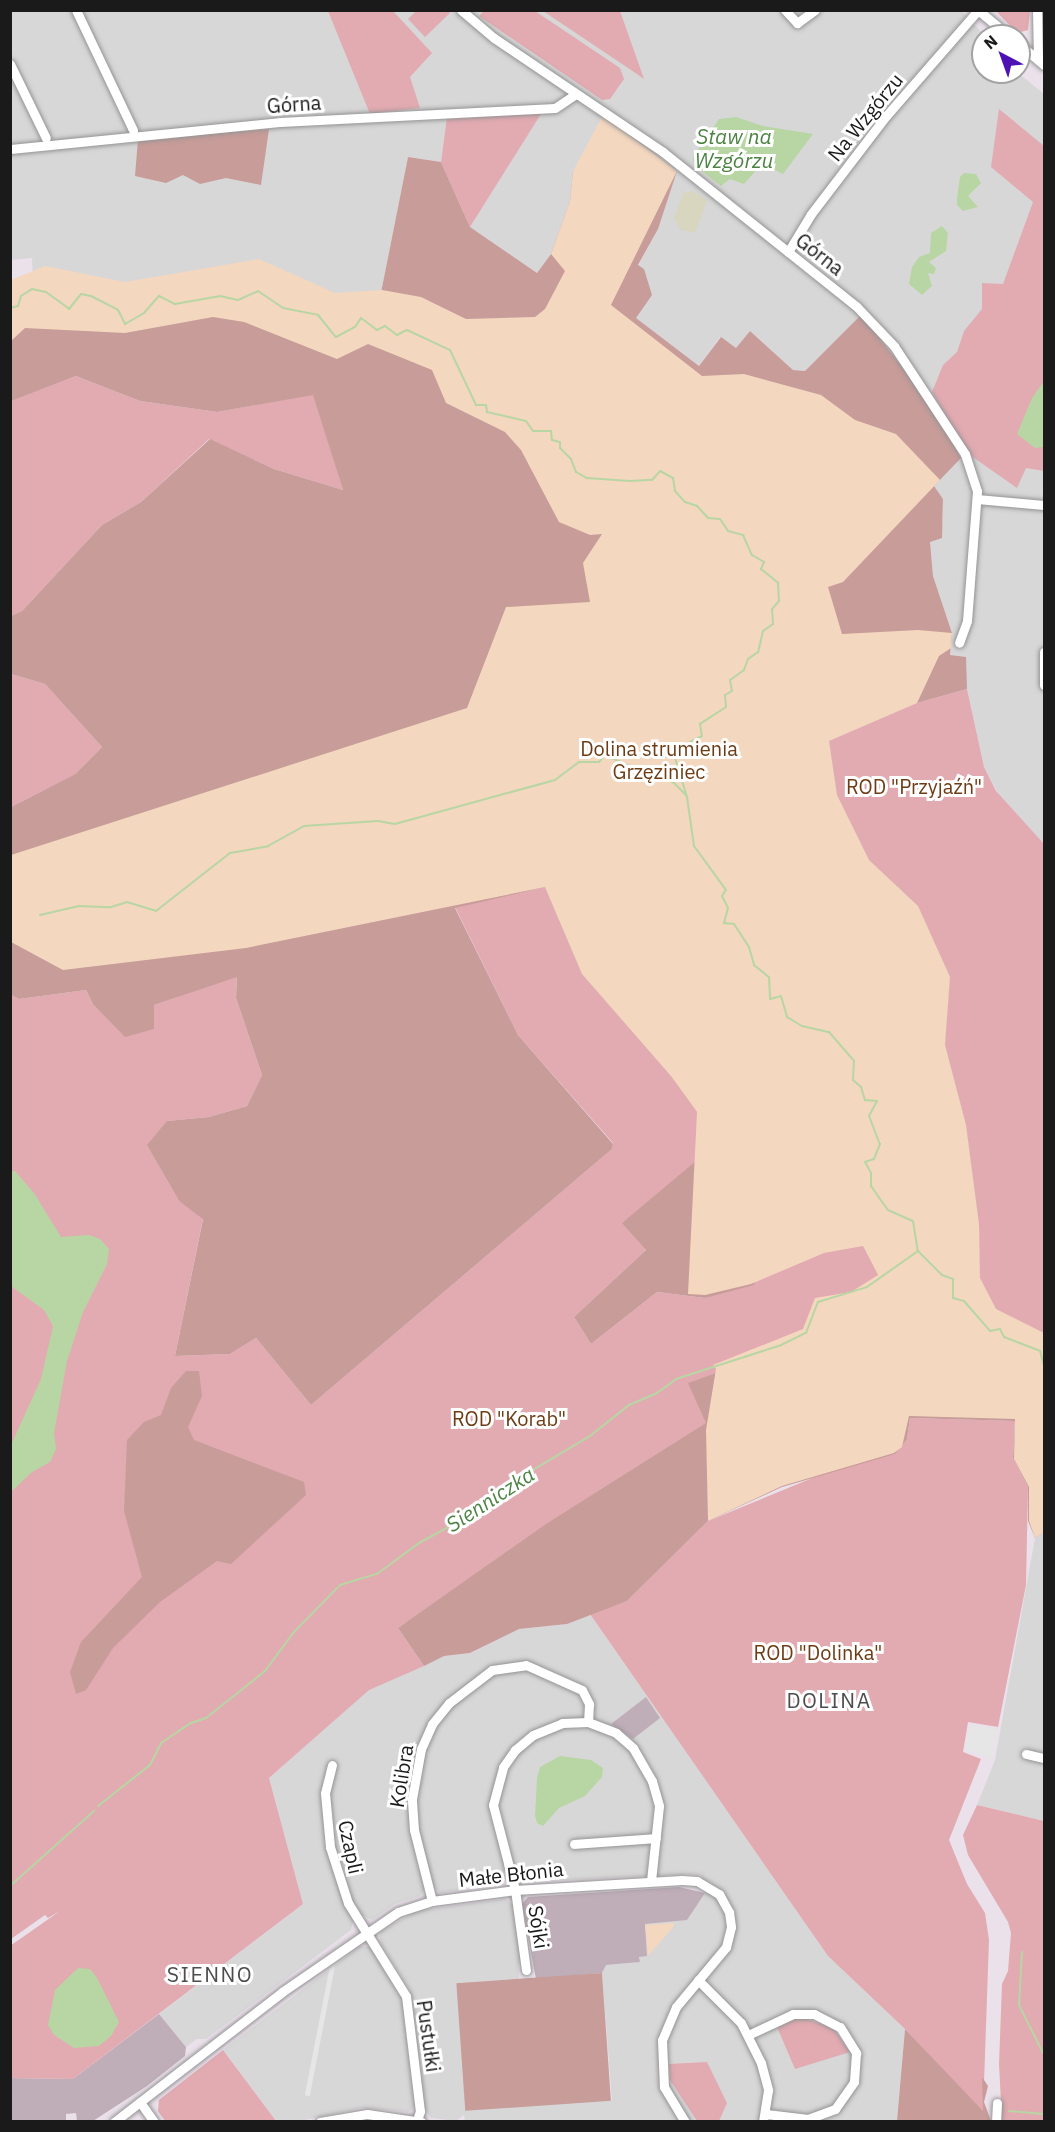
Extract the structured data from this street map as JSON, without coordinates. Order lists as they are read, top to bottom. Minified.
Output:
{"streets":{"street":["Górna","Na Wzgórzu","Kolibra","Czapli","Małe Błonia","Sójki","Pustułki"]},"crossings":[["Górna","Na Wzgórzu"],["Kolibra","Małe Błonia"],["Kolibra","Sójki"],["Czapli","Małe Błonia"],["Czapli","Pustułki"],["Małe Błonia","Sójki"],["Małe Błonia","Pustułki"]],"districts":["DOLINA","SIENNO"],"water":["Staw na Wzgórzu","Sienniczka"],"parks":["Dolina strumienia Grzęziniec","ROD \"Przyjaźń\"","ROD \"Korab\"","ROD \"Dolinka\""],"north":"top left"}
